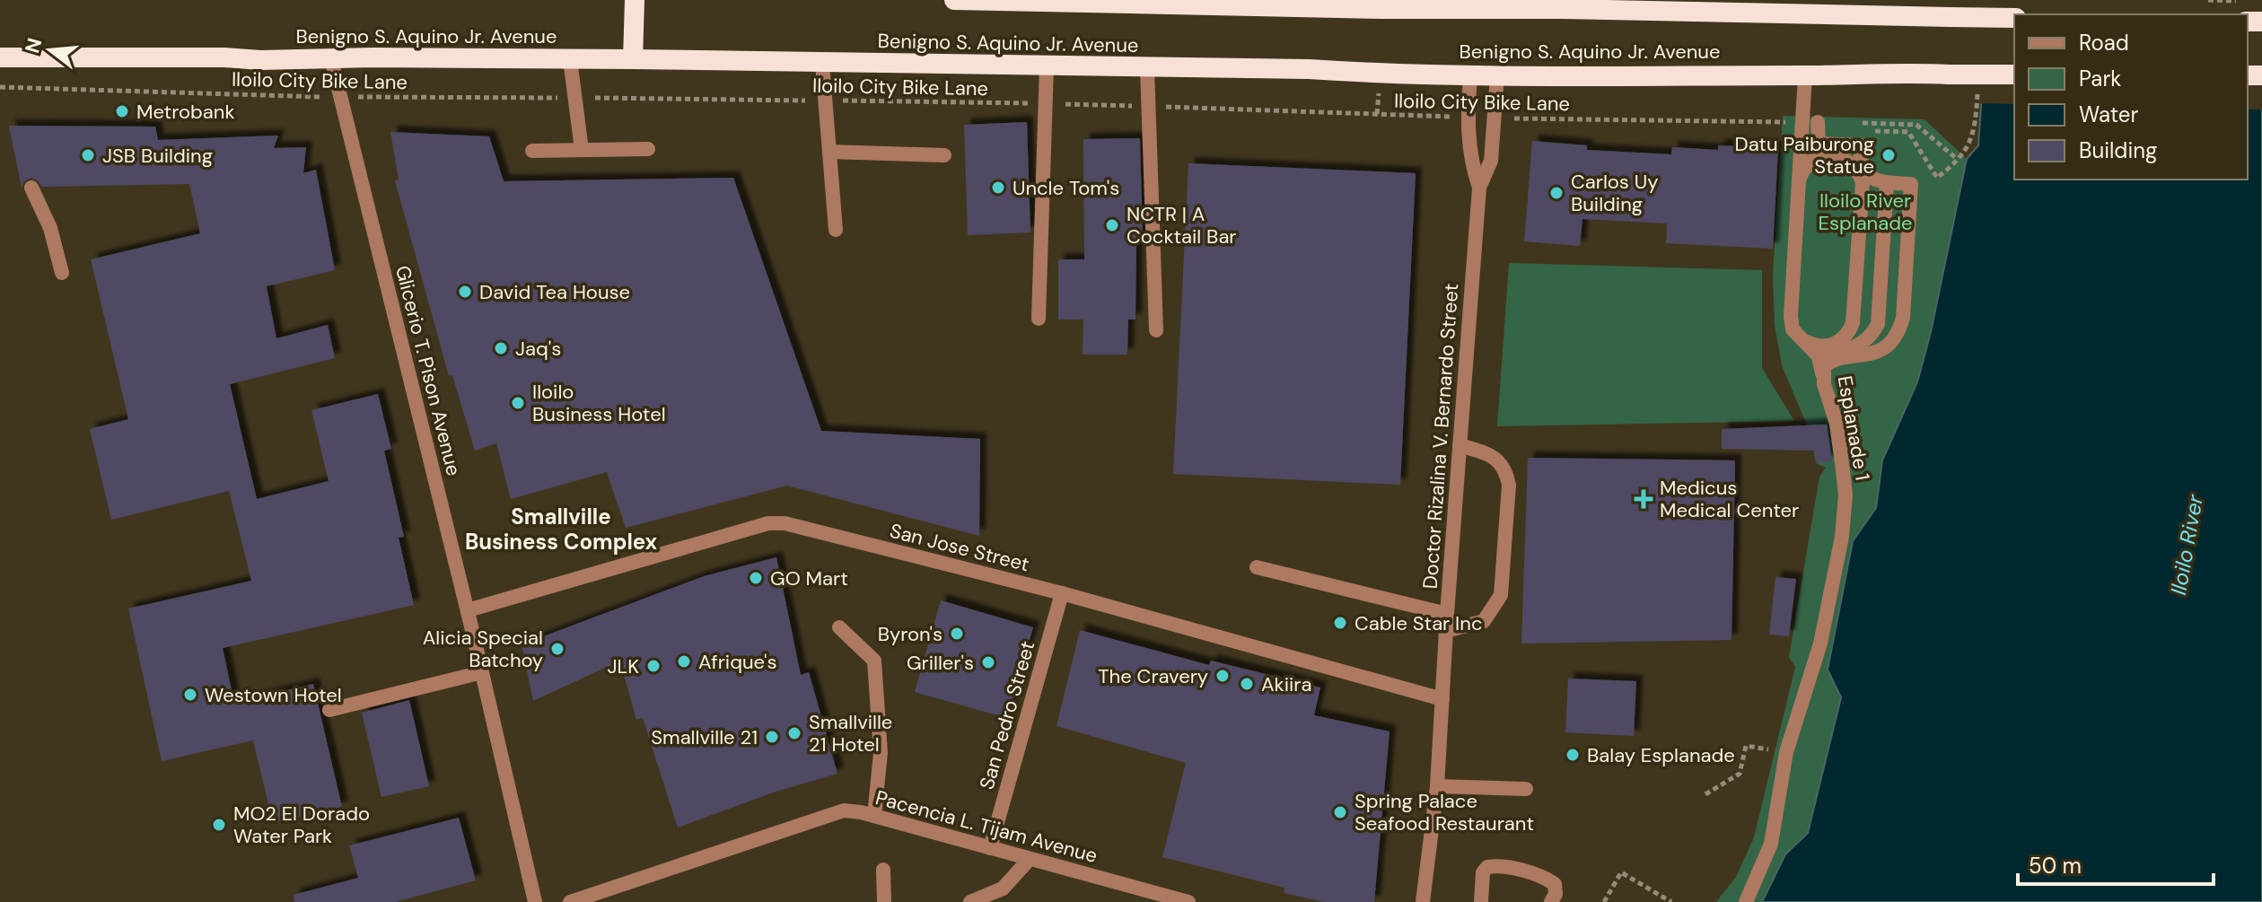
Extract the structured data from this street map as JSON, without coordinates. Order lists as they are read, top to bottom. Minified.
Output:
{"streets":{"highway":["Benigno S. Aquino Jr. Avenue"],"street":["Glicerio T. Pison Avenue","Esplanade 1","Doctor Rizalina V. Bernardo Street","San Jose Street","San Pedro Street","Pacencia L. Tijam Avenue"],"path":["Iloilo City Bike Lane"]},"crossings":[["Benigno S. Aquino Jr. Avenue","Glicerio T. Pison Avenue"],["Benigno S. Aquino Jr. Avenue","Doctor Rizalina V. Bernardo Street"],["Iloilo City Bike Lane","Glicerio T. Pison Avenue"],["Iloilo City Bike Lane","Doctor Rizalina V. Bernardo Street"],["Glicerio T. Pison Avenue","San Jose Street"],["Doctor Rizalina V. Bernardo Street","San Jose Street"],["San Jose Street","San Pedro Street"],["San Pedro Street","Pacencia L. Tijam Avenue"]],"districts":["Smallville Business Complex"],"water":["Iloilo River"],"parks":["Iloilo River Esplanade"],"places":{"other":["Metrobank","JSB Building","Datu Paiburong Statue","Uncle Tom's","Carlos Uy Building","NCTR | A Cocktail Bar","David Tea House","Jaq's","Iloilo Business Hotel","GO Mart","Cable Star Inc","Byron's","Alicia Special Batchoy","Afrique's","Griller's","JLK","The Cravery","Akiira","Westown Hotel","Smallville 21 Hotel","Smallville 21","Balay Esplanade","Spring Palace Seafood Restaurant","MO2 El Dorado Water Park"],"health":["Medicus Medical Center"]},"legend":["Road","Park","Water","Building"],"scale_bar":"50 m","north":"left"}
